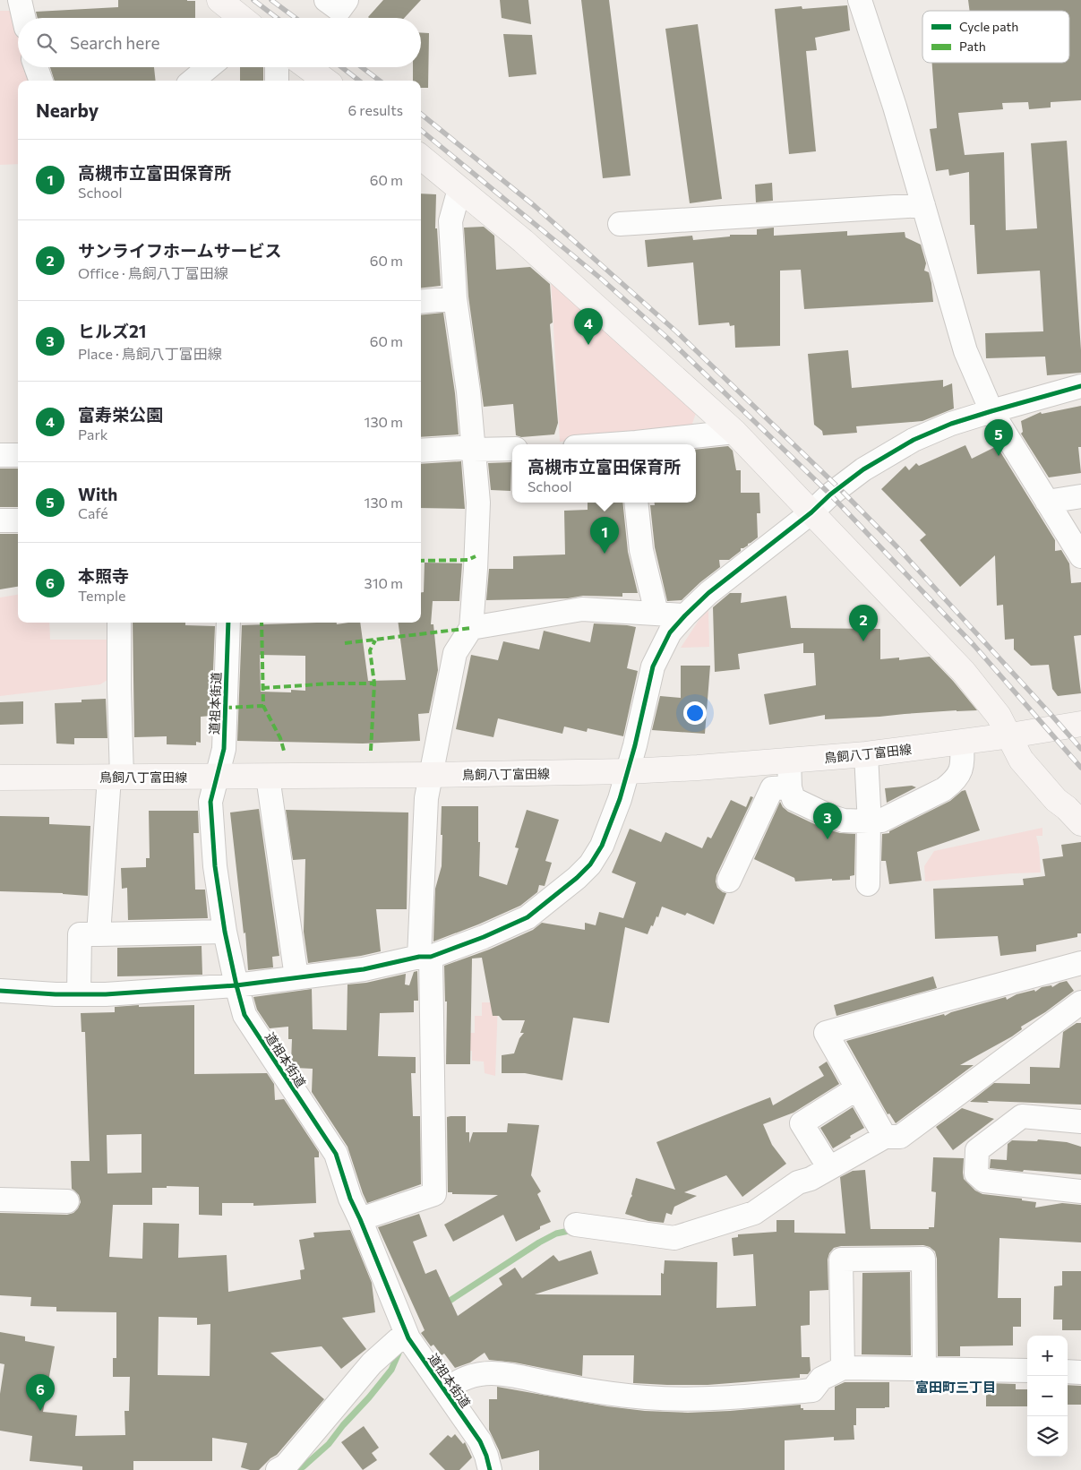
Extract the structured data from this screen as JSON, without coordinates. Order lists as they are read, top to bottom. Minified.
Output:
{"streets":{"main road":["鳥飼八丁富田線"],"street":["道祖本街道"]},"crossings":[["道祖本街道","鳥飼八丁富田線"]],"districts":["富田町三丁目"],"legend":["Cycle path","Path"],"page":{"search":"Search here","heading":["Nearby","6 results"],"list":[{"mark":"1","name":"高槻市立富田保育所","note":"School","value":"60 m"},{"mark":"2","name":"サンライフホームサービス","note":"Office · 鳥飼八丁富田線","value":"60 m"},{"mark":"3","name":"ヒルズ21","note":"Place · 鳥飼八丁富田線","value":"60 m"},{"mark":"4","name":"富寿栄公園","note":"Park","value":"130 m"},{"mark":"5","name":"With","note":"Café","value":"130 m"},{"mark":"6","name":"本照寺","note":"Temple","value":"310 m"}],"pins":["4","5","1","2","3","6"],"popup":["高槻市立富田保育所","School"],"map_buttons":["+","−"]}}
